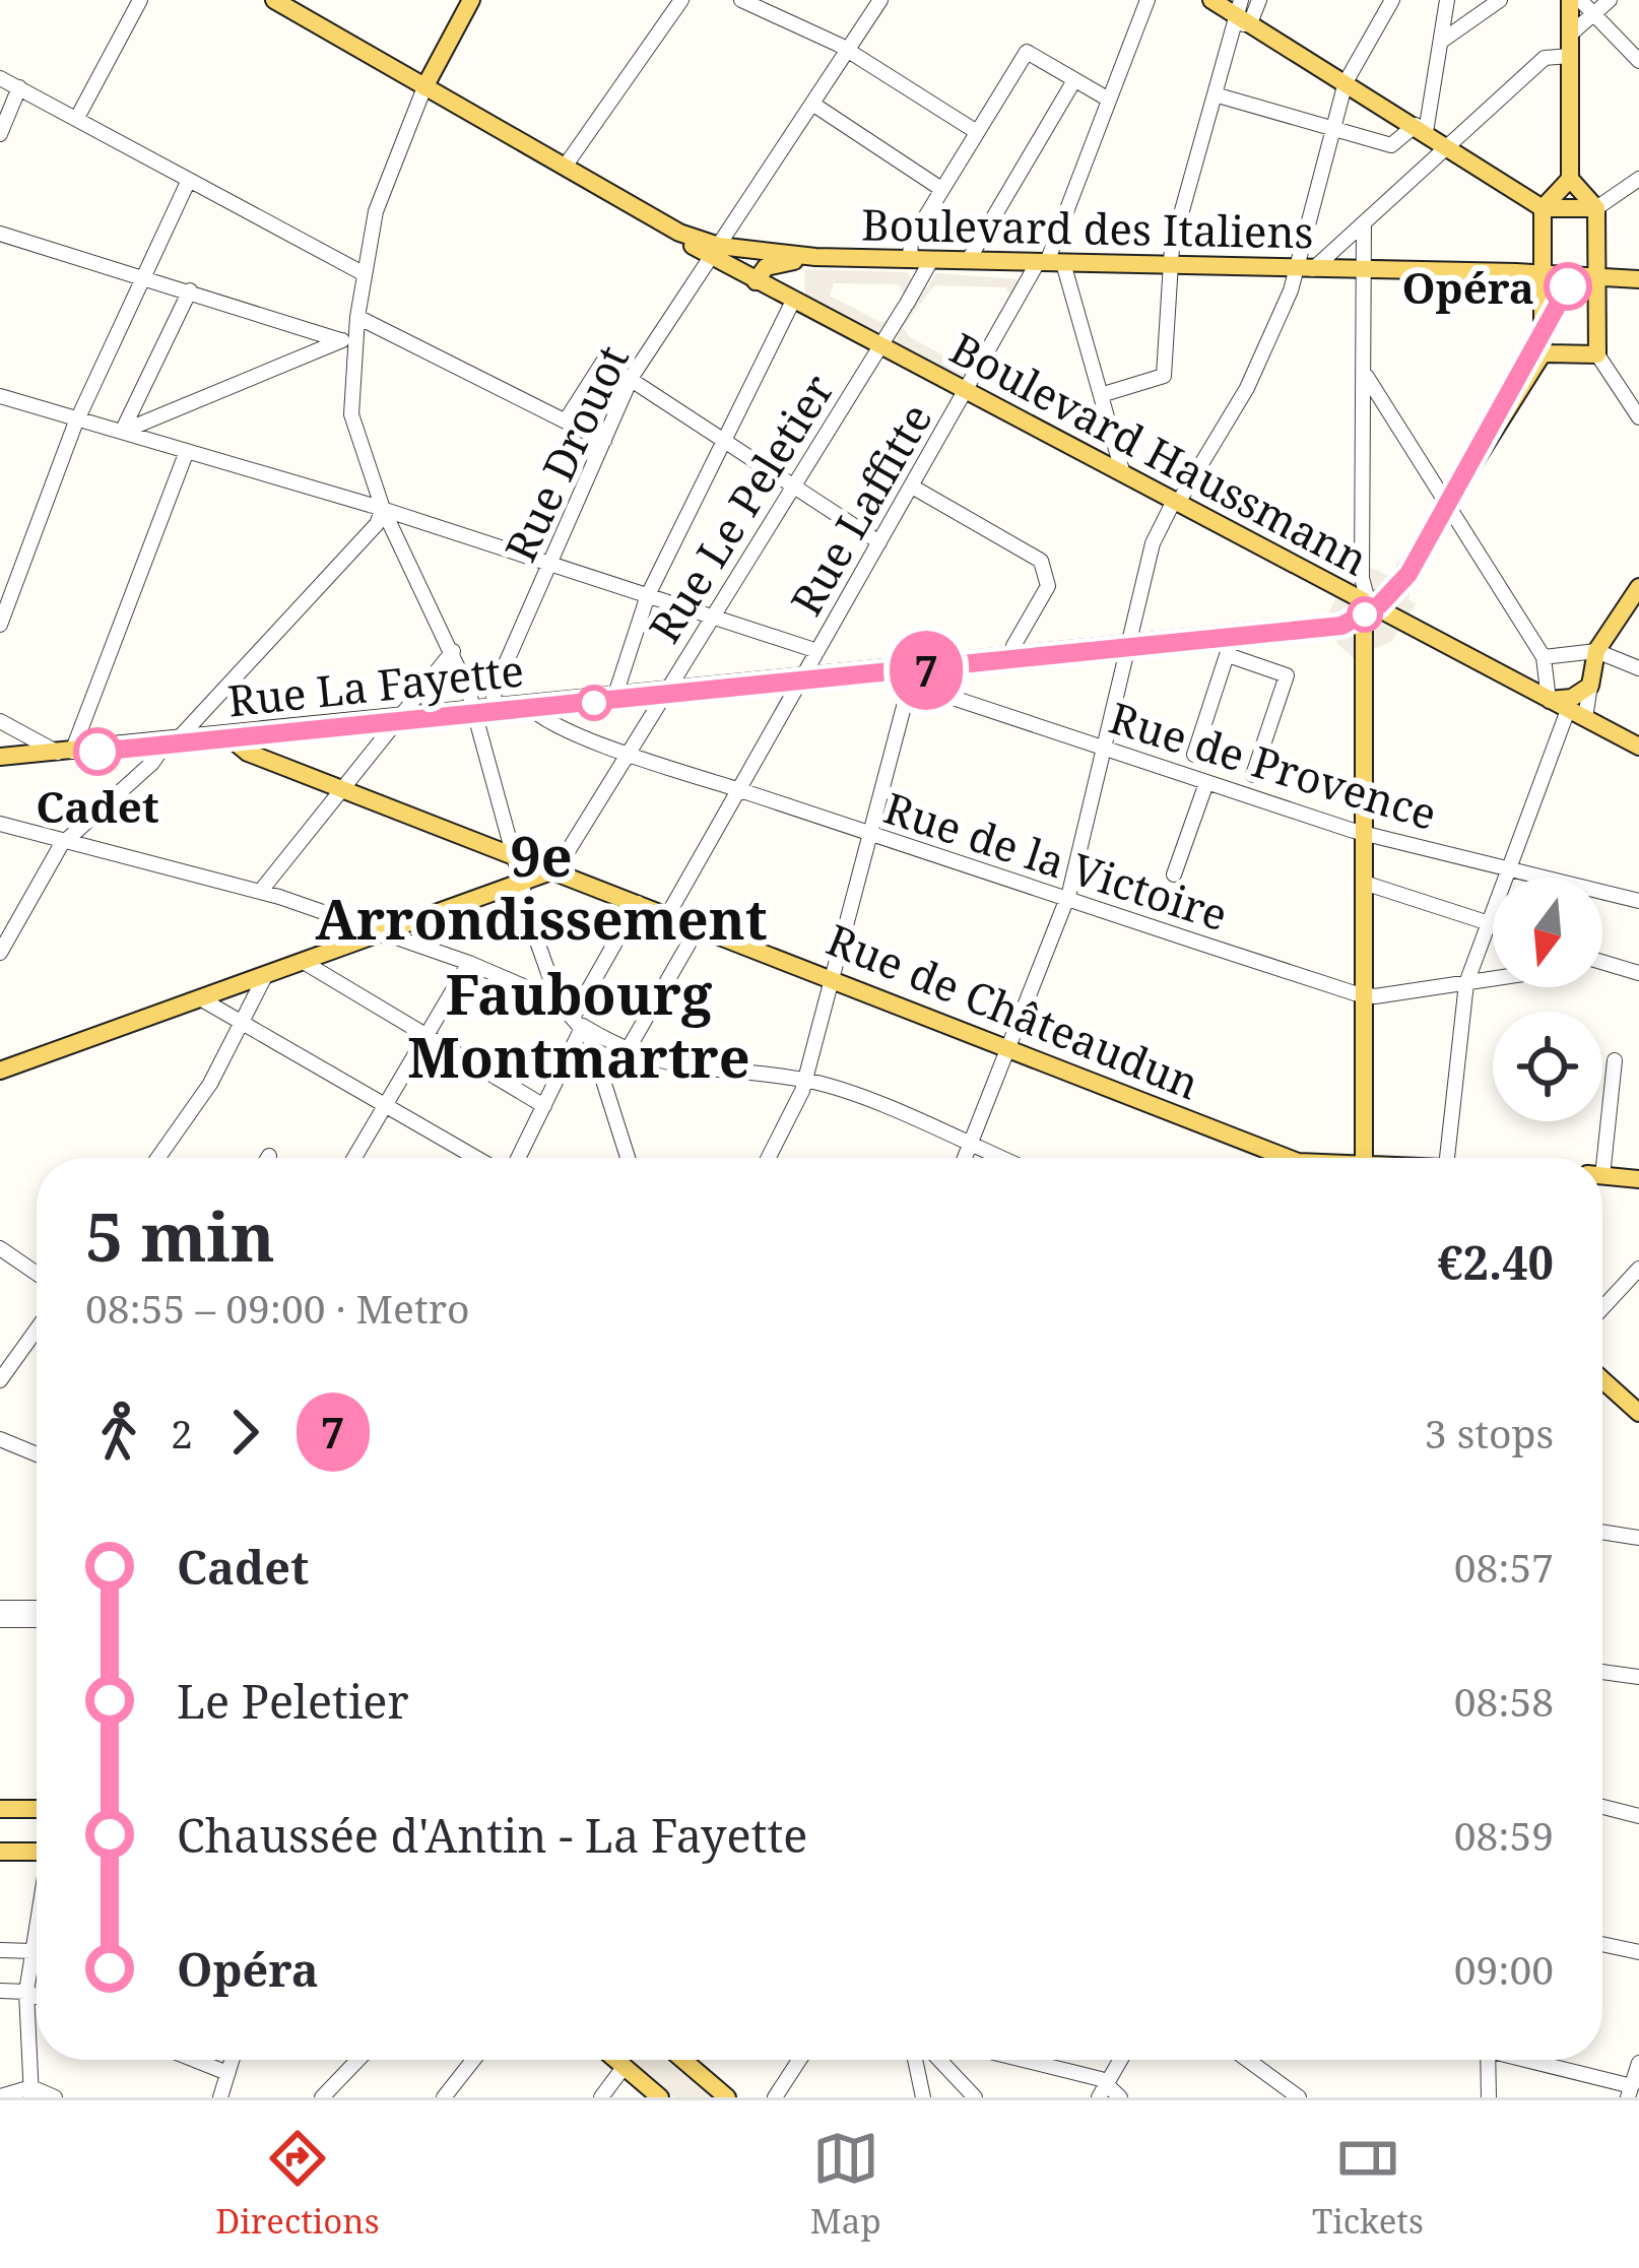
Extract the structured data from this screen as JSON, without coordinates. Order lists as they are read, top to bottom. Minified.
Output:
{"streets":{"main road":["Boulevard des Italiens","Boulevard Haussmann","Rue La Fayette","Rue de Châteaudun"],"street":["Rue Drouot","Rue Le Peletier","Rue Laffitte","Rue de Provence","Rue de la Victoire"]},"crossings":[["Boulevard des Italiens","Rue Drouot"],["Boulevard des Italiens","Boulevard Haussmann"],["Boulevard des Italiens","Rue Le Peletier"],["Boulevard des Italiens","Rue Laffitte"],["Rue Drouot","Boulevard Haussmann"],["Rue Drouot","Rue La Fayette"],["Boulevard Haussmann","Rue Le Peletier"],["Boulevard Haussmann","Rue Laffitte"],["Boulevard Haussmann","Rue La Fayette"],["Rue Le Peletier","Rue La Fayette"],["Rue Le Peletier","Rue de la Victoire"],["Rue Le Peletier","Rue de Châteaudun"],["Rue Laffitte","Rue La Fayette"],["Rue Laffitte","Rue de la Victoire"],["Rue Laffitte","Rue de Châteaudun"],["Rue La Fayette","Rue de Provence"],["Rue La Fayette","Rue de la Victoire"],["Rue La Fayette","Rue de Châteaudun"]],"districts":["9e Arrondissement","Faubourg Montmartre"],"places":["Opéra","Cadet"],"lines":["metro line 7"],"north":"bottom","page":{"on_map":"7","heading":["5 min","08:55 – 09:00 · Metro","€2.40"],"legs":["2","7","3 stops"],"list":[{"name":"Cadet","value":"08:57"},{"name":"Le Peletier","value":"08:58"},{"name":"Chaussée d'Antin - La Fayette","value":"08:59"},{"name":"Opéra","value":"09:00"}],"tabs":["Directions","Map","Tickets"]}}
